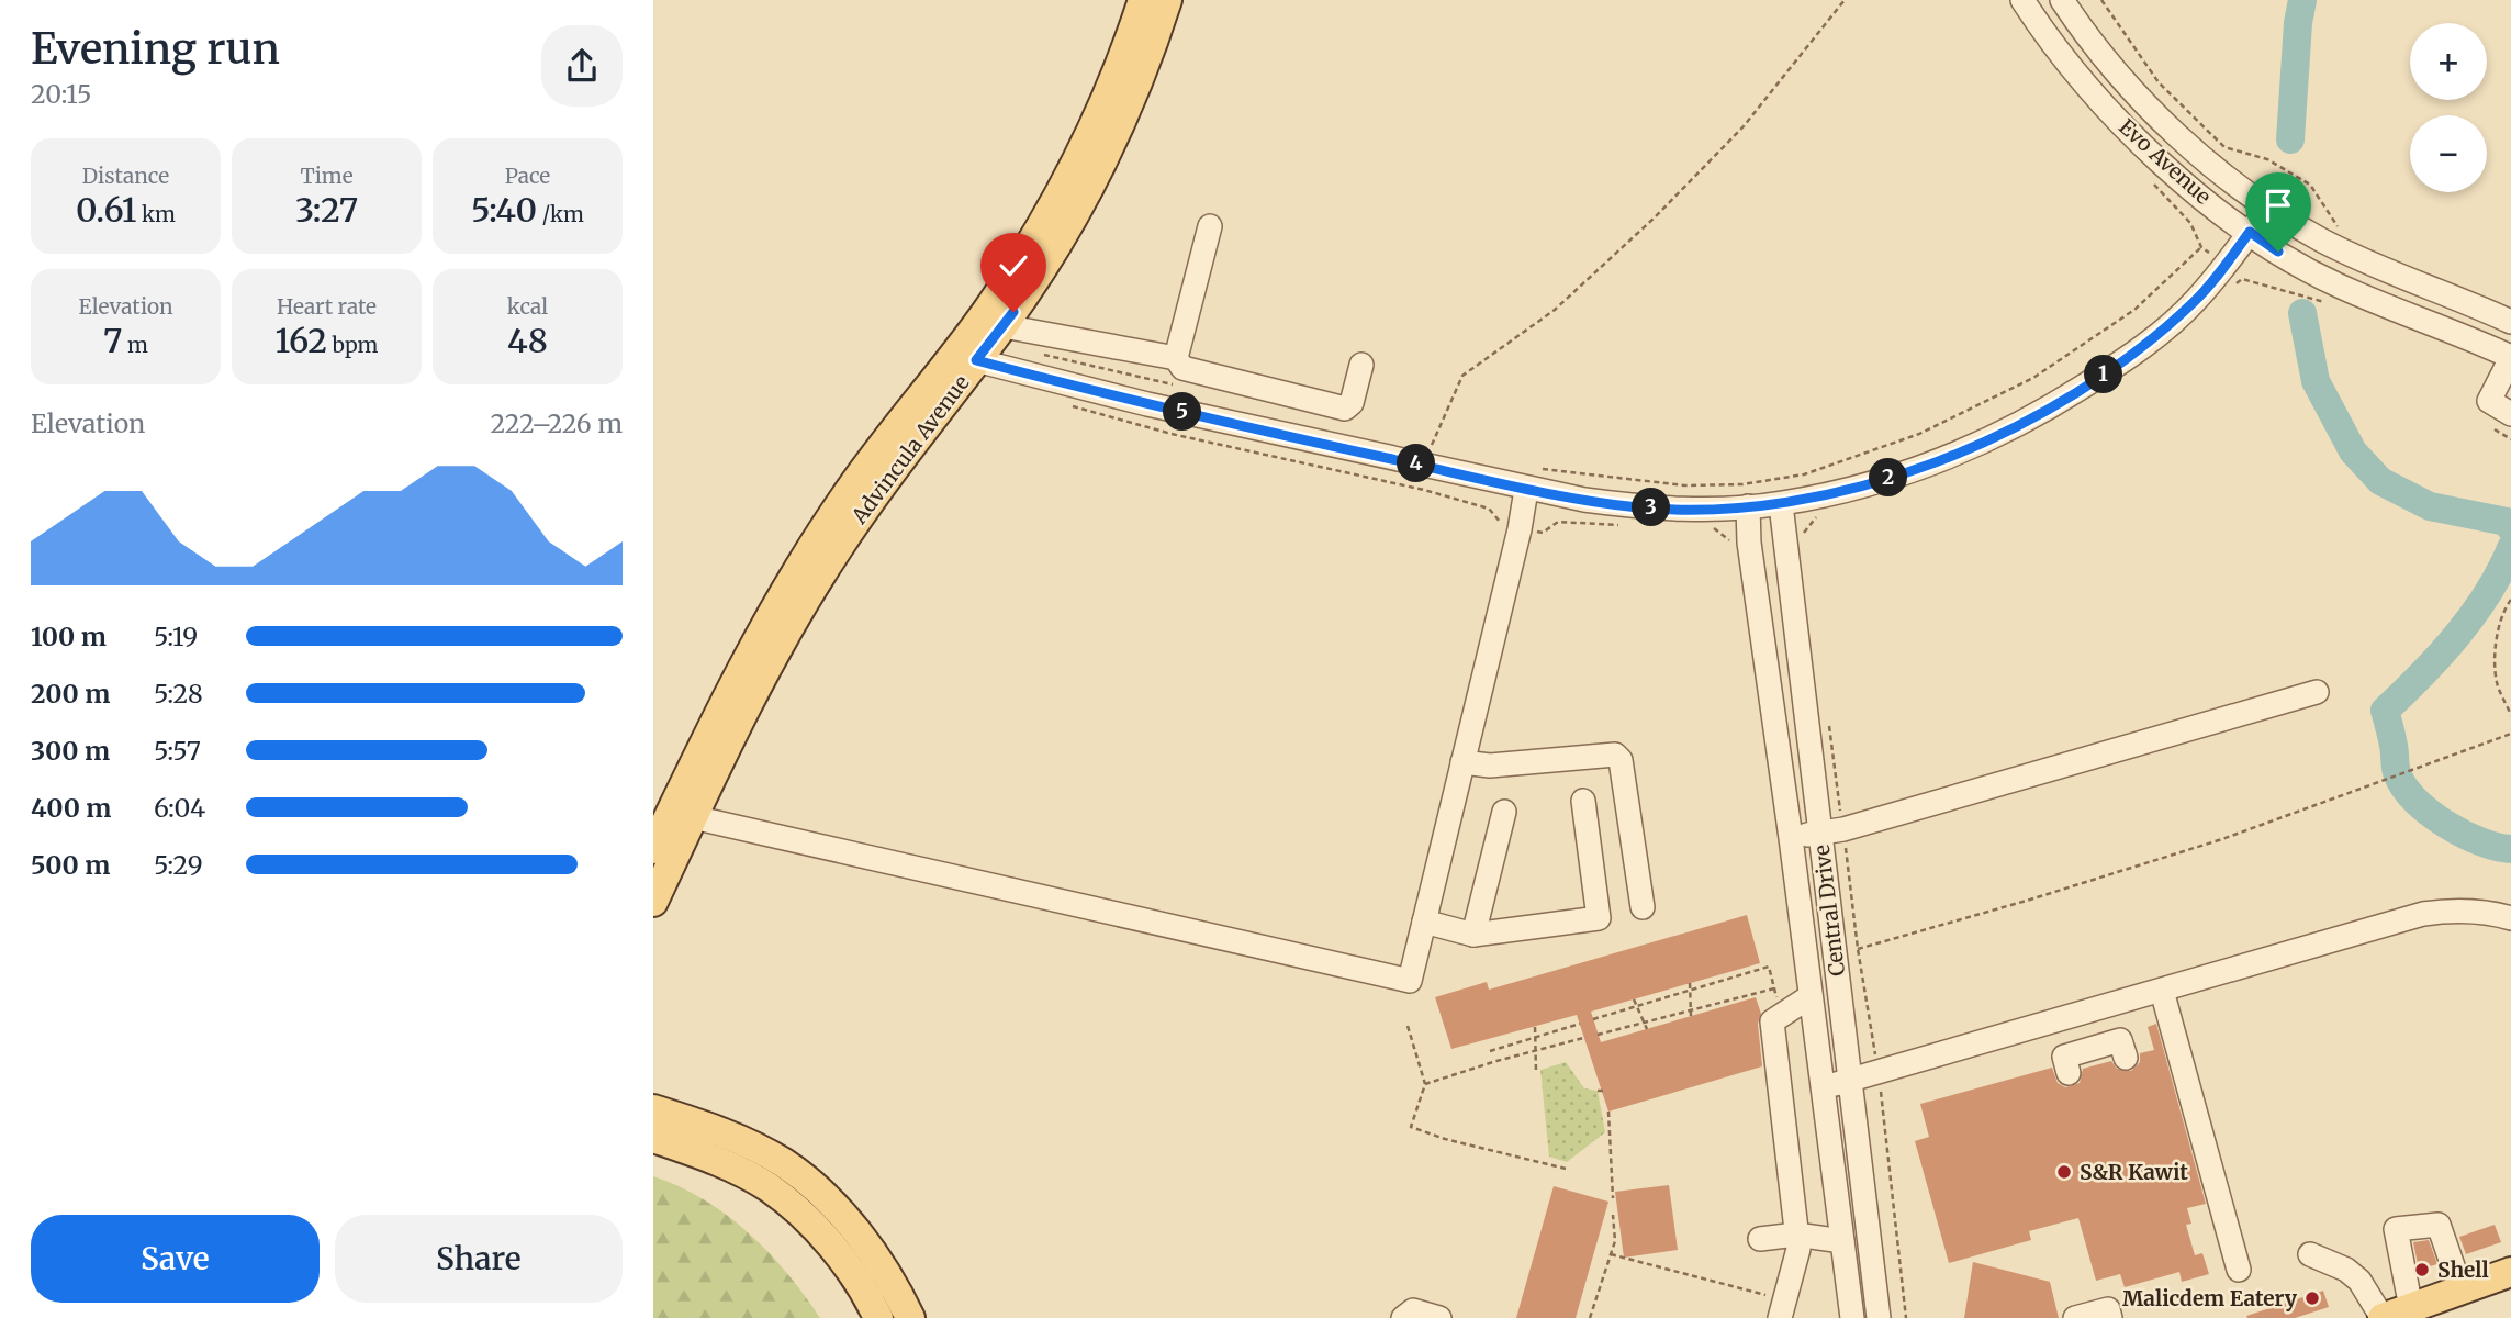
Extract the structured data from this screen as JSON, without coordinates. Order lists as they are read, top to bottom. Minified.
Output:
{"streets":{"main road":["Advincula Avenue"],"street":["Evo Avenue","Central Drive"]},"places":["S&R Kawit","Shell","Malicdem Eatery"],"page":{"heading":["Evening run","20:15"],"map_buttons":["+","−"],"stats":[["Distance","0.61 km"],["Time","3:27"],["Pace","5:40 /km"],["Elevation","7 m"],["Heart rate","162 bpm"],["kcal","48"]],"pins":["1","5","4","2","3"],"chart":["Elevation","222–226 m"],"list":[{"name":"100 m","note":"5:19"},{"name":"200 m","note":"5:28"},{"name":"300 m","note":"5:57"},{"name":"400 m","note":"6:04"},{"name":"500 m","note":"5:29"}],"buttons":["Save","Share"]}}
